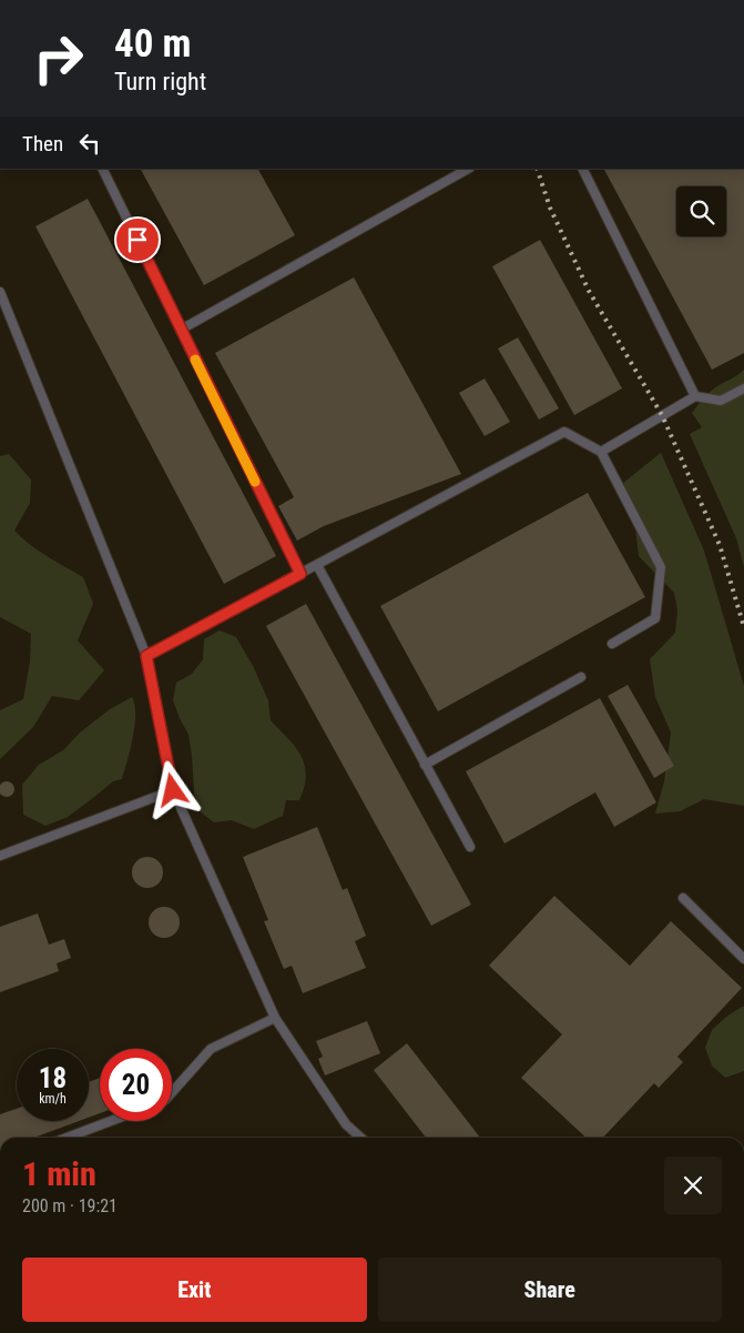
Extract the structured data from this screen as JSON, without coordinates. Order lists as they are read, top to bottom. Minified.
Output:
{"page":{"turn":["40 m","Turn right"],"then":"Then","speed":"18 km/h","limit":"20","heading":["1 min","200 m · 19:21"],"buttons":["Exit","Share"]}}
